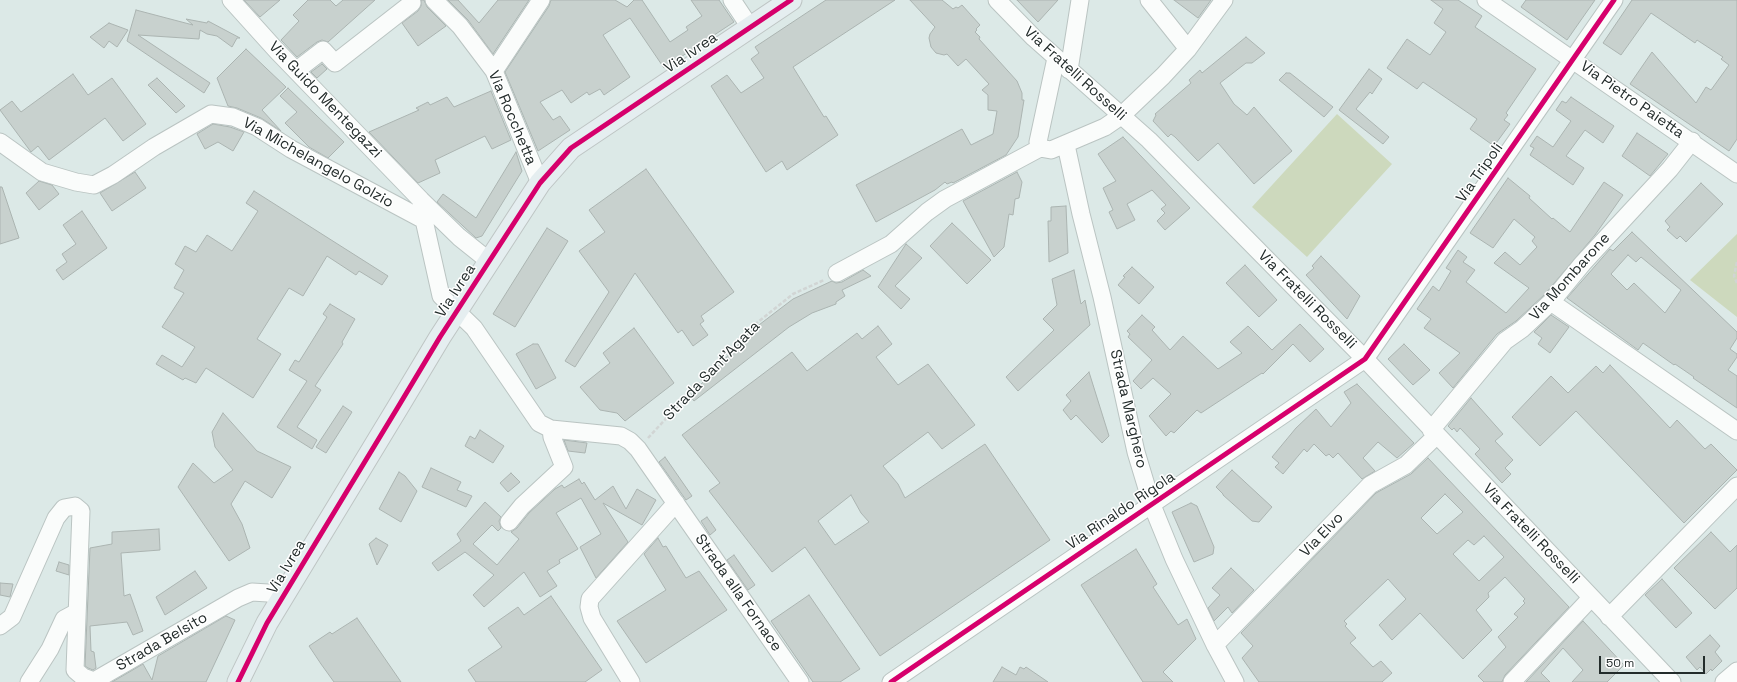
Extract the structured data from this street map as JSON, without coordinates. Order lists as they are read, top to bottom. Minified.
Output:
{"streets":{"main road":["Via Ivrea"],"street":["Via Fratelli Rosselli","Via Guido Mentegazzi","Via Pietro Paietta","Via Rocchetta","Via Michelangelo Golzio","Via Tripoli","Via Mombarone","Strada Marghero","Via Rinaldo Rigola","Via Elvo","Strada alla Fornace","Strada Belsito"],"path":["Strada Sant'Agata"]},"crossings":[["Via Ivrea","Via Guido Mentegazzi"],["Via Ivrea","Via Rocchetta"],["Via Ivrea","Strada Belsito"],["Via Fratelli Rosselli","Via Tripoli"],["Via Fratelli Rosselli","Via Mombarone"],["Via Fratelli Rosselli","Via Rinaldo Rigola"],["Via Fratelli Rosselli","Via Elvo"],["Via Pietro Paietta","Via Tripoli"],["Via Pietro Paietta","Via Mombarone"],["Via Tripoli","Via Rinaldo Rigola"],["Via Mombarone","Via Elvo"],["Strada Sant'Agata","Strada alla Fornace"],["Strada Marghero","Via Rinaldo Rigola"],["Strada Marghero","Via Elvo"]],"scale_bar":"50 m"}
